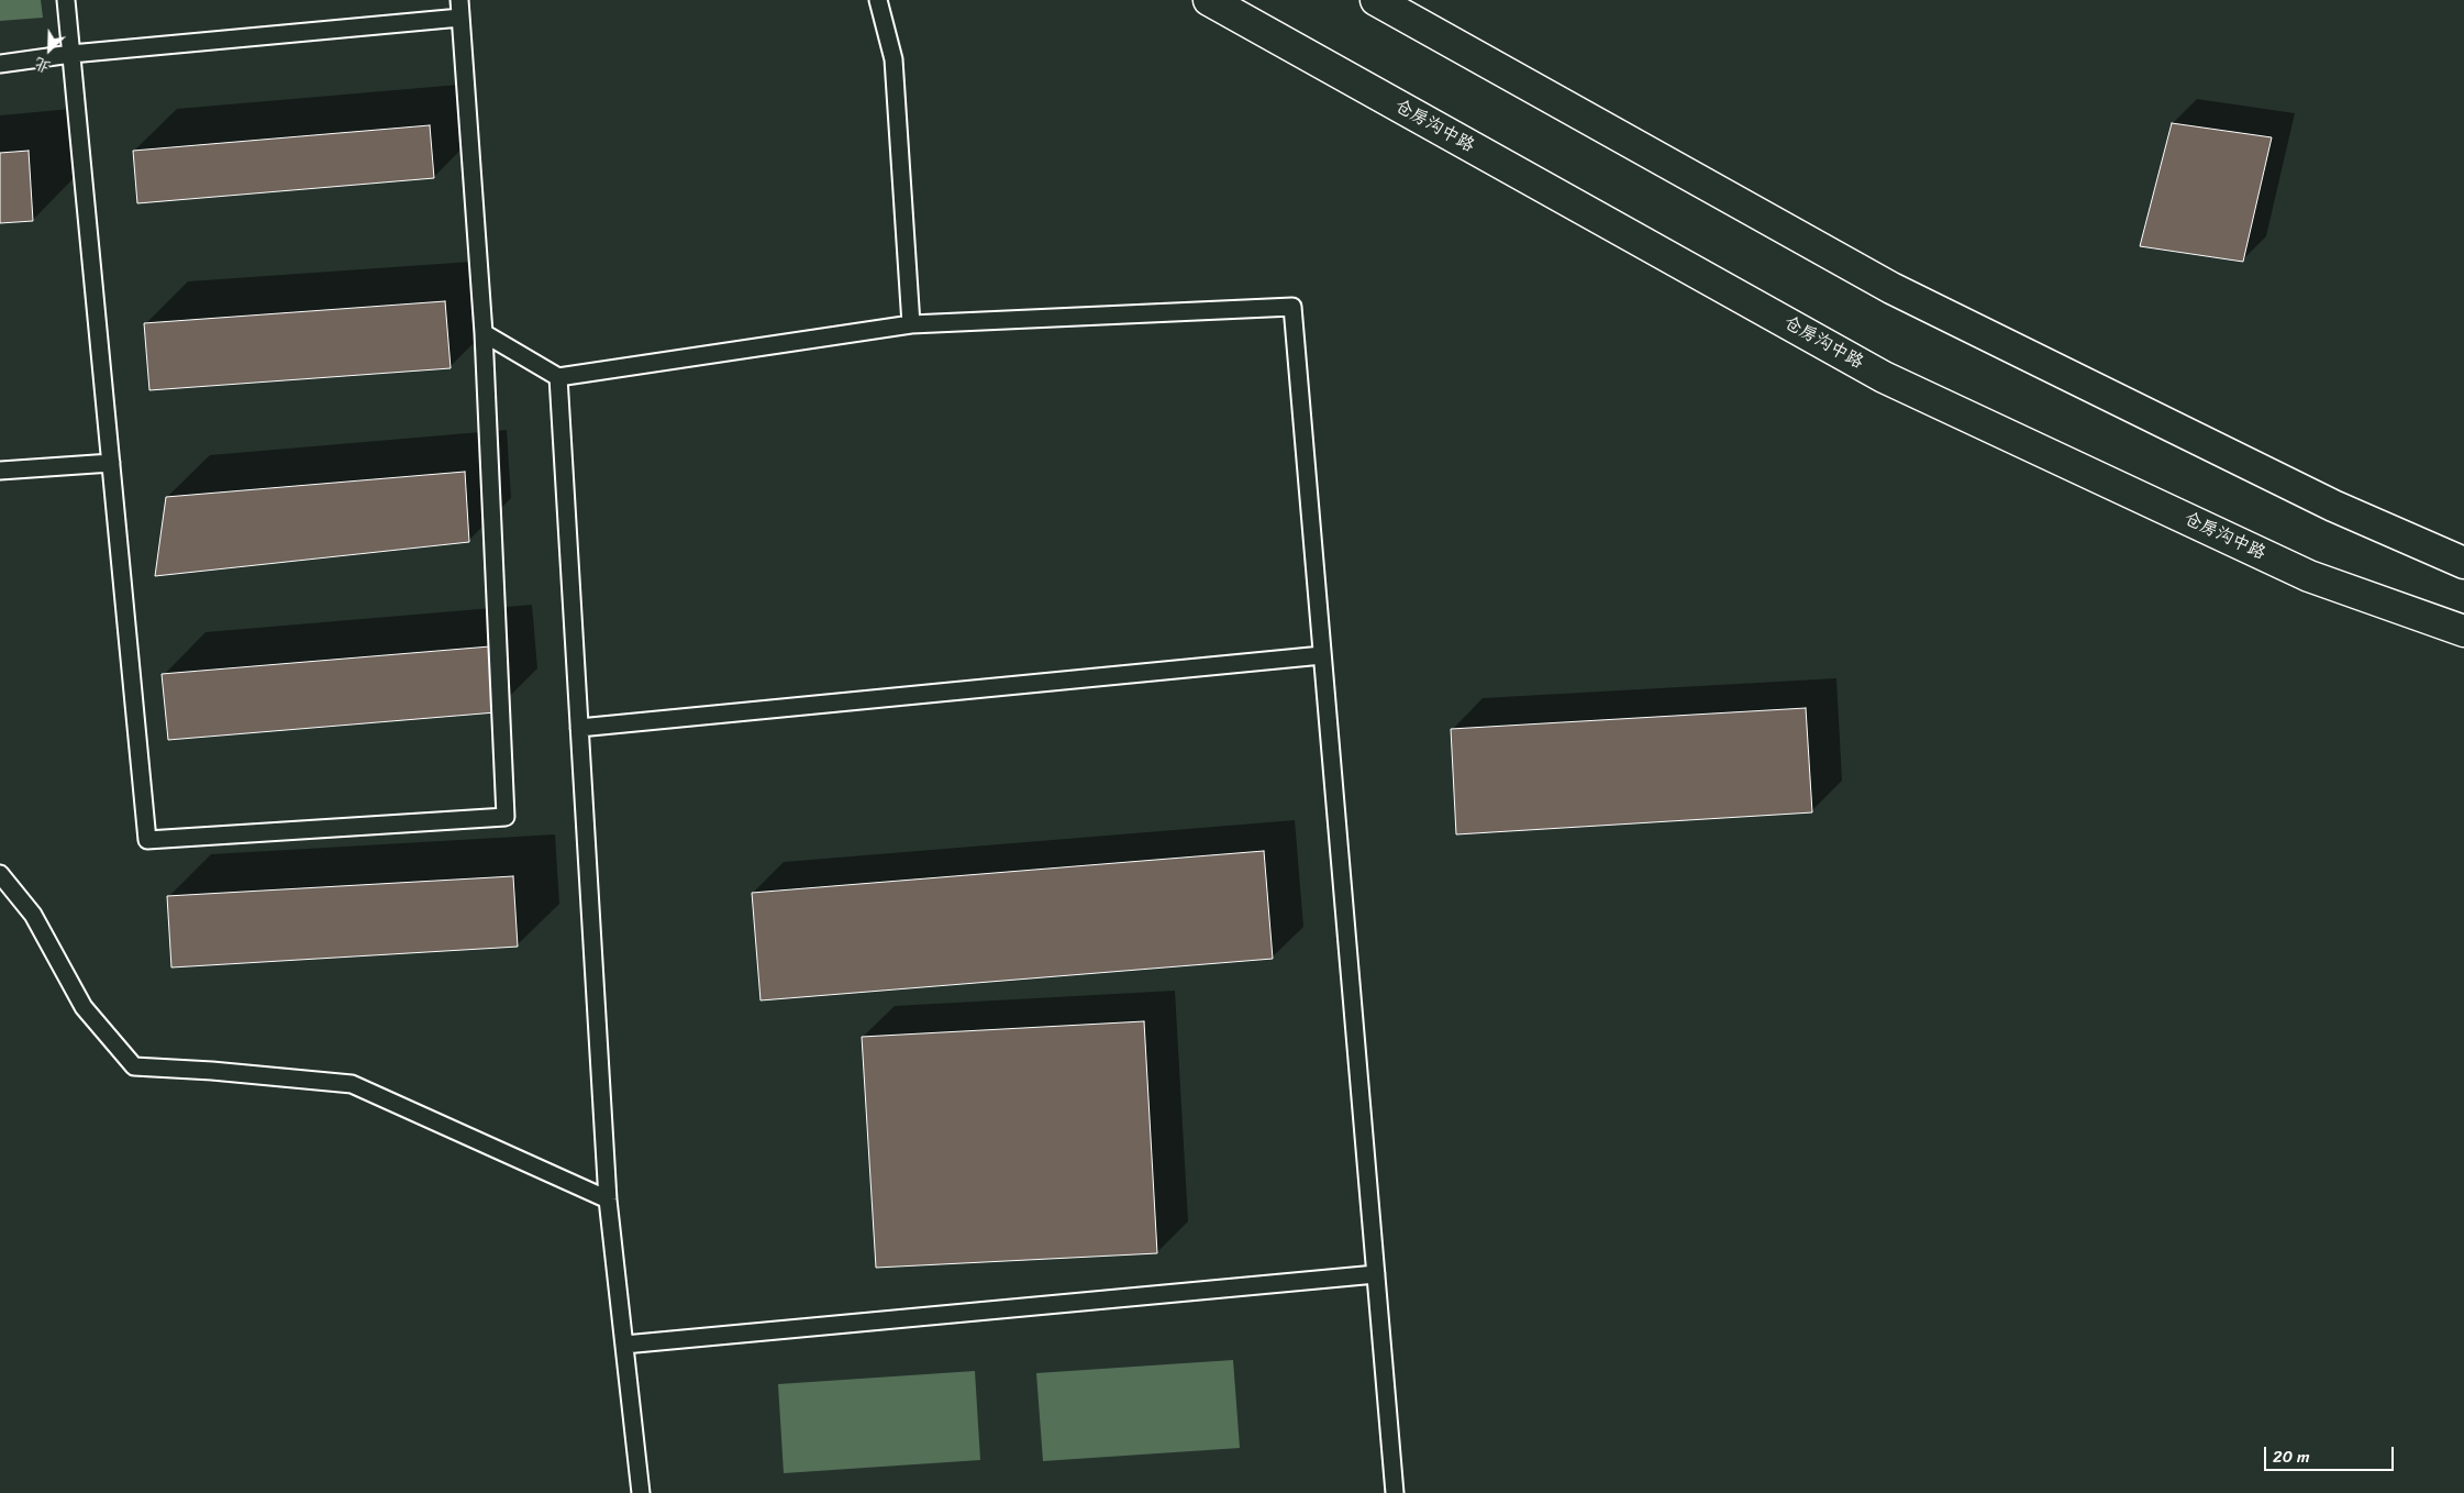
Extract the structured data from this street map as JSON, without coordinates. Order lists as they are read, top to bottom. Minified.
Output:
{"streets":{"highway":["仓房沟中路"]},"scale_bar":"20 m","north":"bottom left"}
